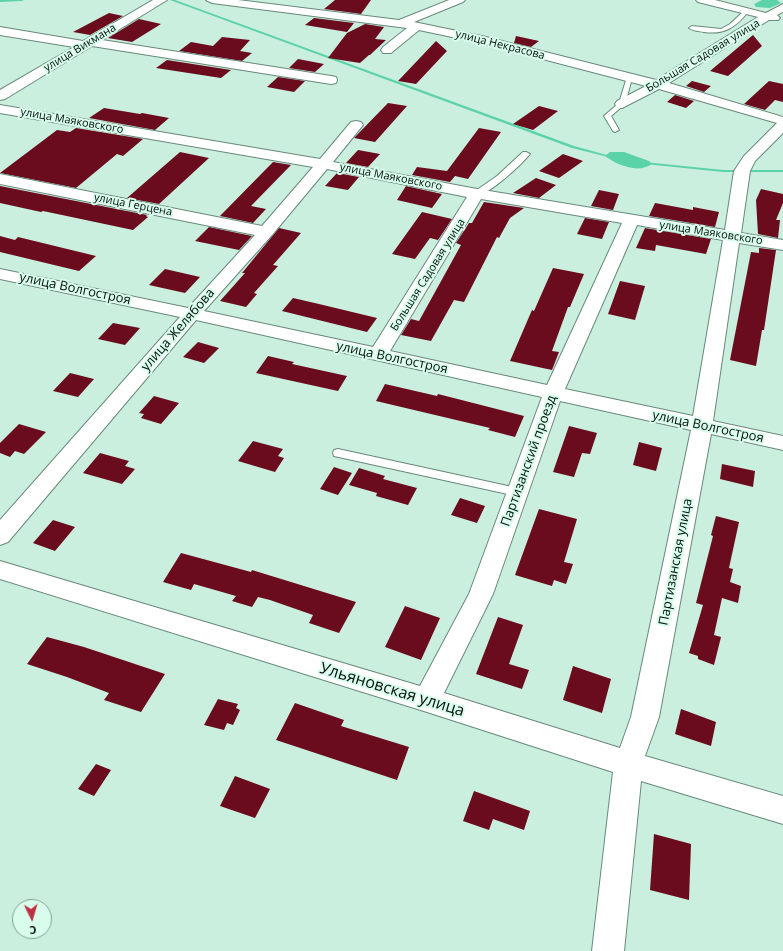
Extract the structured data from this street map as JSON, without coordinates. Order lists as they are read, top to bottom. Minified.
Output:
{"streets":{"street":["улица Некрасова","улица Викмана","Большая Садовая улица","улица Маяковского","улица Герцена","улица Волгостроя","улица Желябова","Партизанский проезд","Партизанская улица","Ульяновская улица"]},"crossings":[["улица Некрасова","Большая Садовая улица"],["Большая Садовая улица","улица Маяковского"],["Большая Садовая улица","улица Волгостроя"],["улица Маяковского","улица Желябова"],["улица Маяковского","Партизанский проезд"],["улица Маяковского","Партизанская улица"],["улица Герцена","улица Желябова"],["улица Волгостроя","улица Желябова"],["улица Волгостроя","Партизанский проезд"],["улица Волгостроя","Партизанская улица"],["Партизанский проезд","Ульяновская улица"],["Партизанская улица","Ульяновская улица"]],"north":"bottom"}
